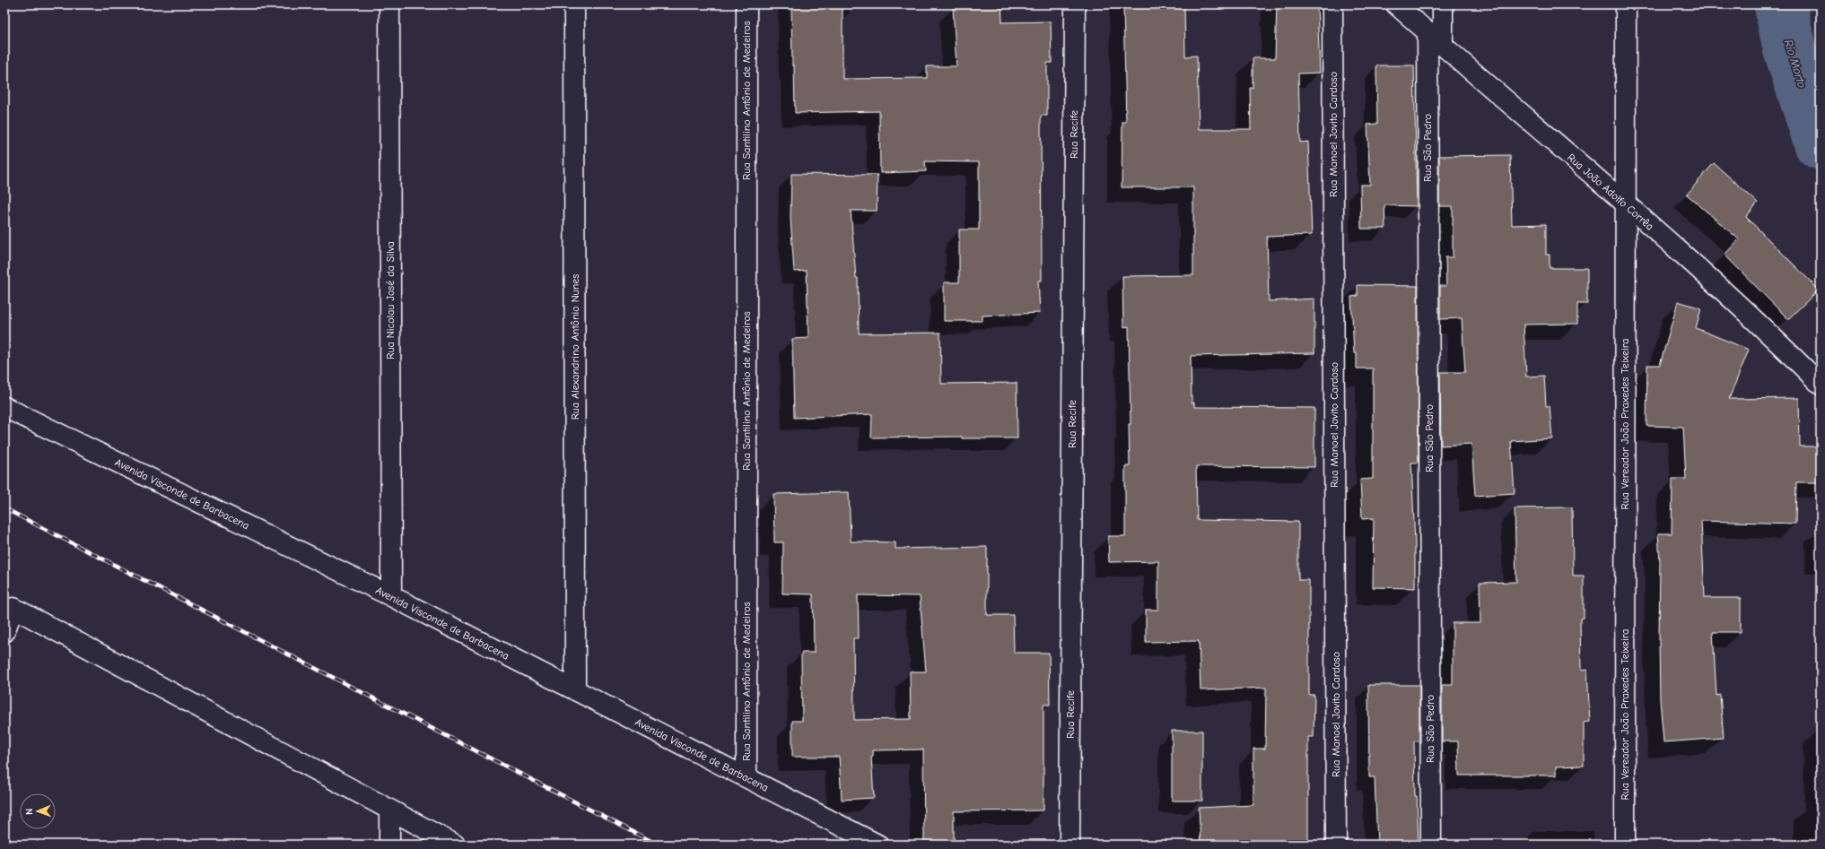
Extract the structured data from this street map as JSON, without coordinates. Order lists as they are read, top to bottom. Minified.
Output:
{"streets":{"street":["Rua Santilino Antônio de Medeiros","Rua Recife","Rua Manoel Jovito Cardoso","Rua São Pedro","Rua João Adolfo Corrêa","Rua Nicolau José da Silva","Rua Alexandrino Antônio Nunes","Rua Vereador João Praxedes Teixeira","Avenida Visconde de Barbacena"]},"crossings":[["Rua Santilino Antônio de Medeiros","Avenida Visconde de Barbacena"],["Rua São Pedro","Rua João Adolfo Corrêa"],["Rua João Adolfo Corrêa","Rua Vereador João Praxedes Teixeira"],["Rua Nicolau José da Silva","Avenida Visconde de Barbacena"],["Rua Alexandrino Antônio Nunes","Avenida Visconde de Barbacena"]],"water":["Rio Morto"],"north":"left"}
